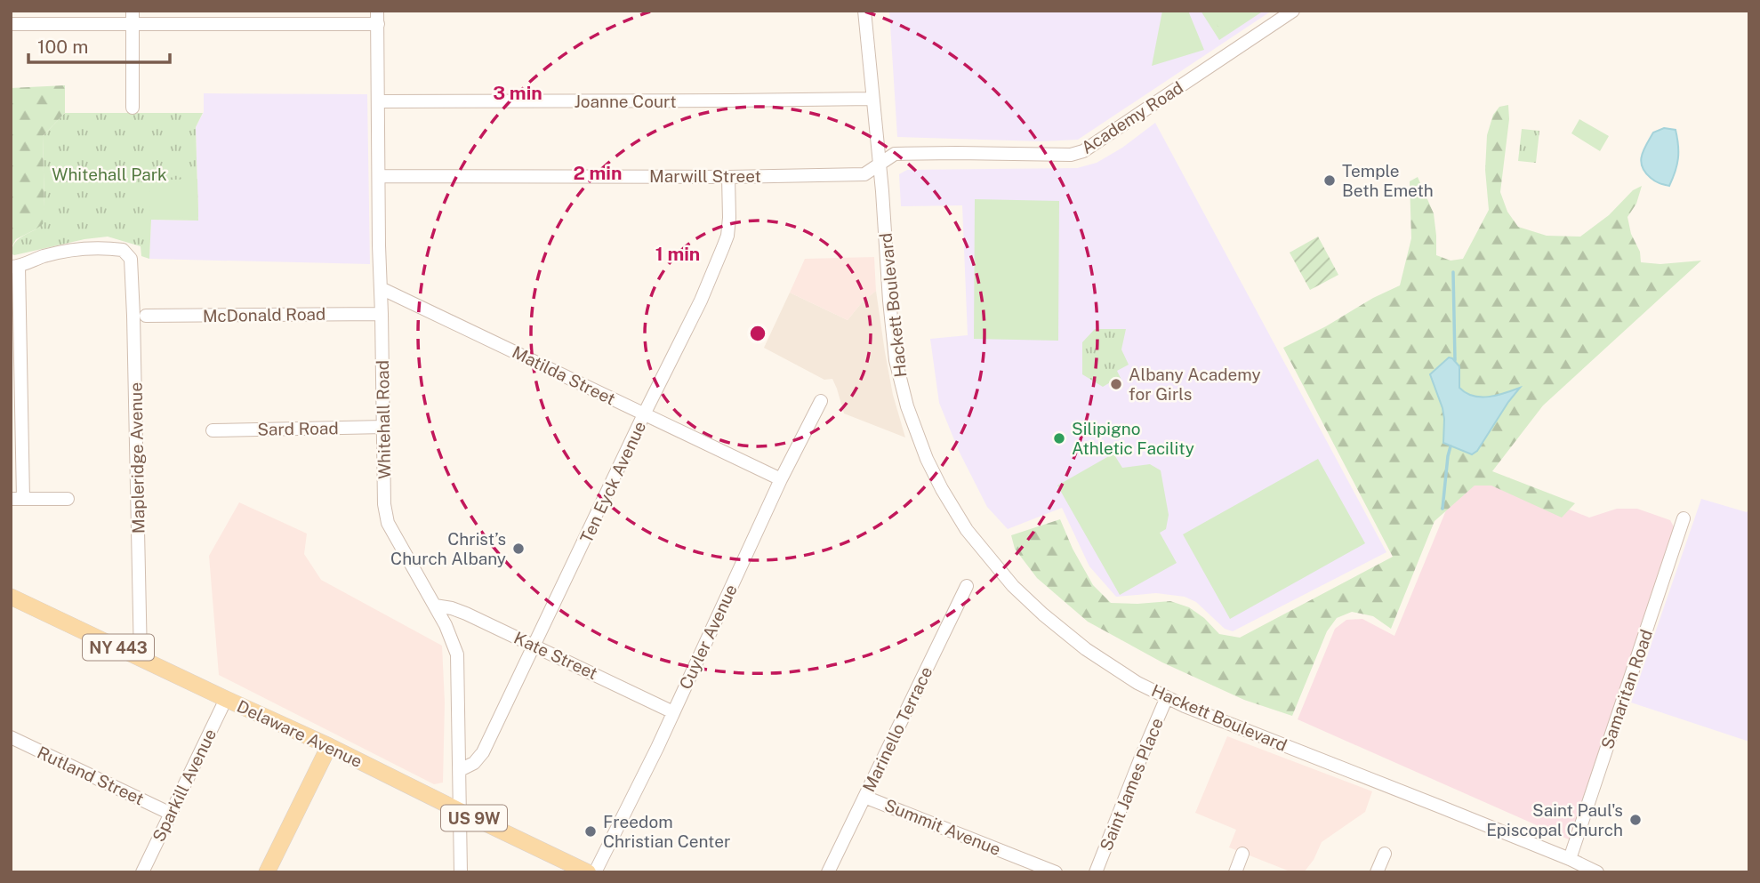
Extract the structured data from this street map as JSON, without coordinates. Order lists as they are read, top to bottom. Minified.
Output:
{"streets":{"main road":["NY 443","Delaware Avenue","US 9W"],"street":["Joanne Court","Academy Road","Marwill Street","Hackett Boulevard","McDonald Road","Matilda Street","Whitehall Road","Sard Road","Mapleridge Avenue","Ten Eyck Avenue","Cuyler Avenue","Kate Street","Samaritan Road","Marinello Terrace","Rutland Street","Saint James Place","Sparkill Avenue","Summit Avenue"]},"crossings":[["Joanne Court","Hackett Boulevard"],["Joanne Court","Whitehall Road"],["Academy Road","Marwill Street"],["Academy Road","Hackett Boulevard"],["Marwill Street","Hackett Boulevard"],["Marwill Street","Whitehall Road"],["Marwill Street","Ten Eyck Avenue"],["Hackett Boulevard","Samaritan Road"],["Hackett Boulevard","Saint James Place"],["McDonald Road","Whitehall Road"],["Matilda Street","Whitehall Road"],["Matilda Street","Ten Eyck Avenue"],["Matilda Street","Cuyler Avenue"],["Whitehall Road","Sard Road"],["Whitehall Road","Ten Eyck Avenue"],["Whitehall Road","Kate Street"],["Whitehall Road","Delaware Avenue"],["Mapleridge Avenue","Delaware Avenue"],["Ten Eyck Avenue","Kate Street"],["Cuyler Avenue","Kate Street"],["Marinello Terrace","Summit Avenue"],["Delaware Avenue","Sparkill Avenue"],["Rutland Street","Sparkill Avenue"]],"parks":["Whitehall Park"],"places":["Temple Beth Emeth","Albany Academy for Girls","Silipigno Athletic Facility","Christ’s Church Albany","Saint Paul's Episcopal Church","Freedom Christian Center"],"scale_bar":"100 m","rings":["3 min","2 min","1 min"]}
